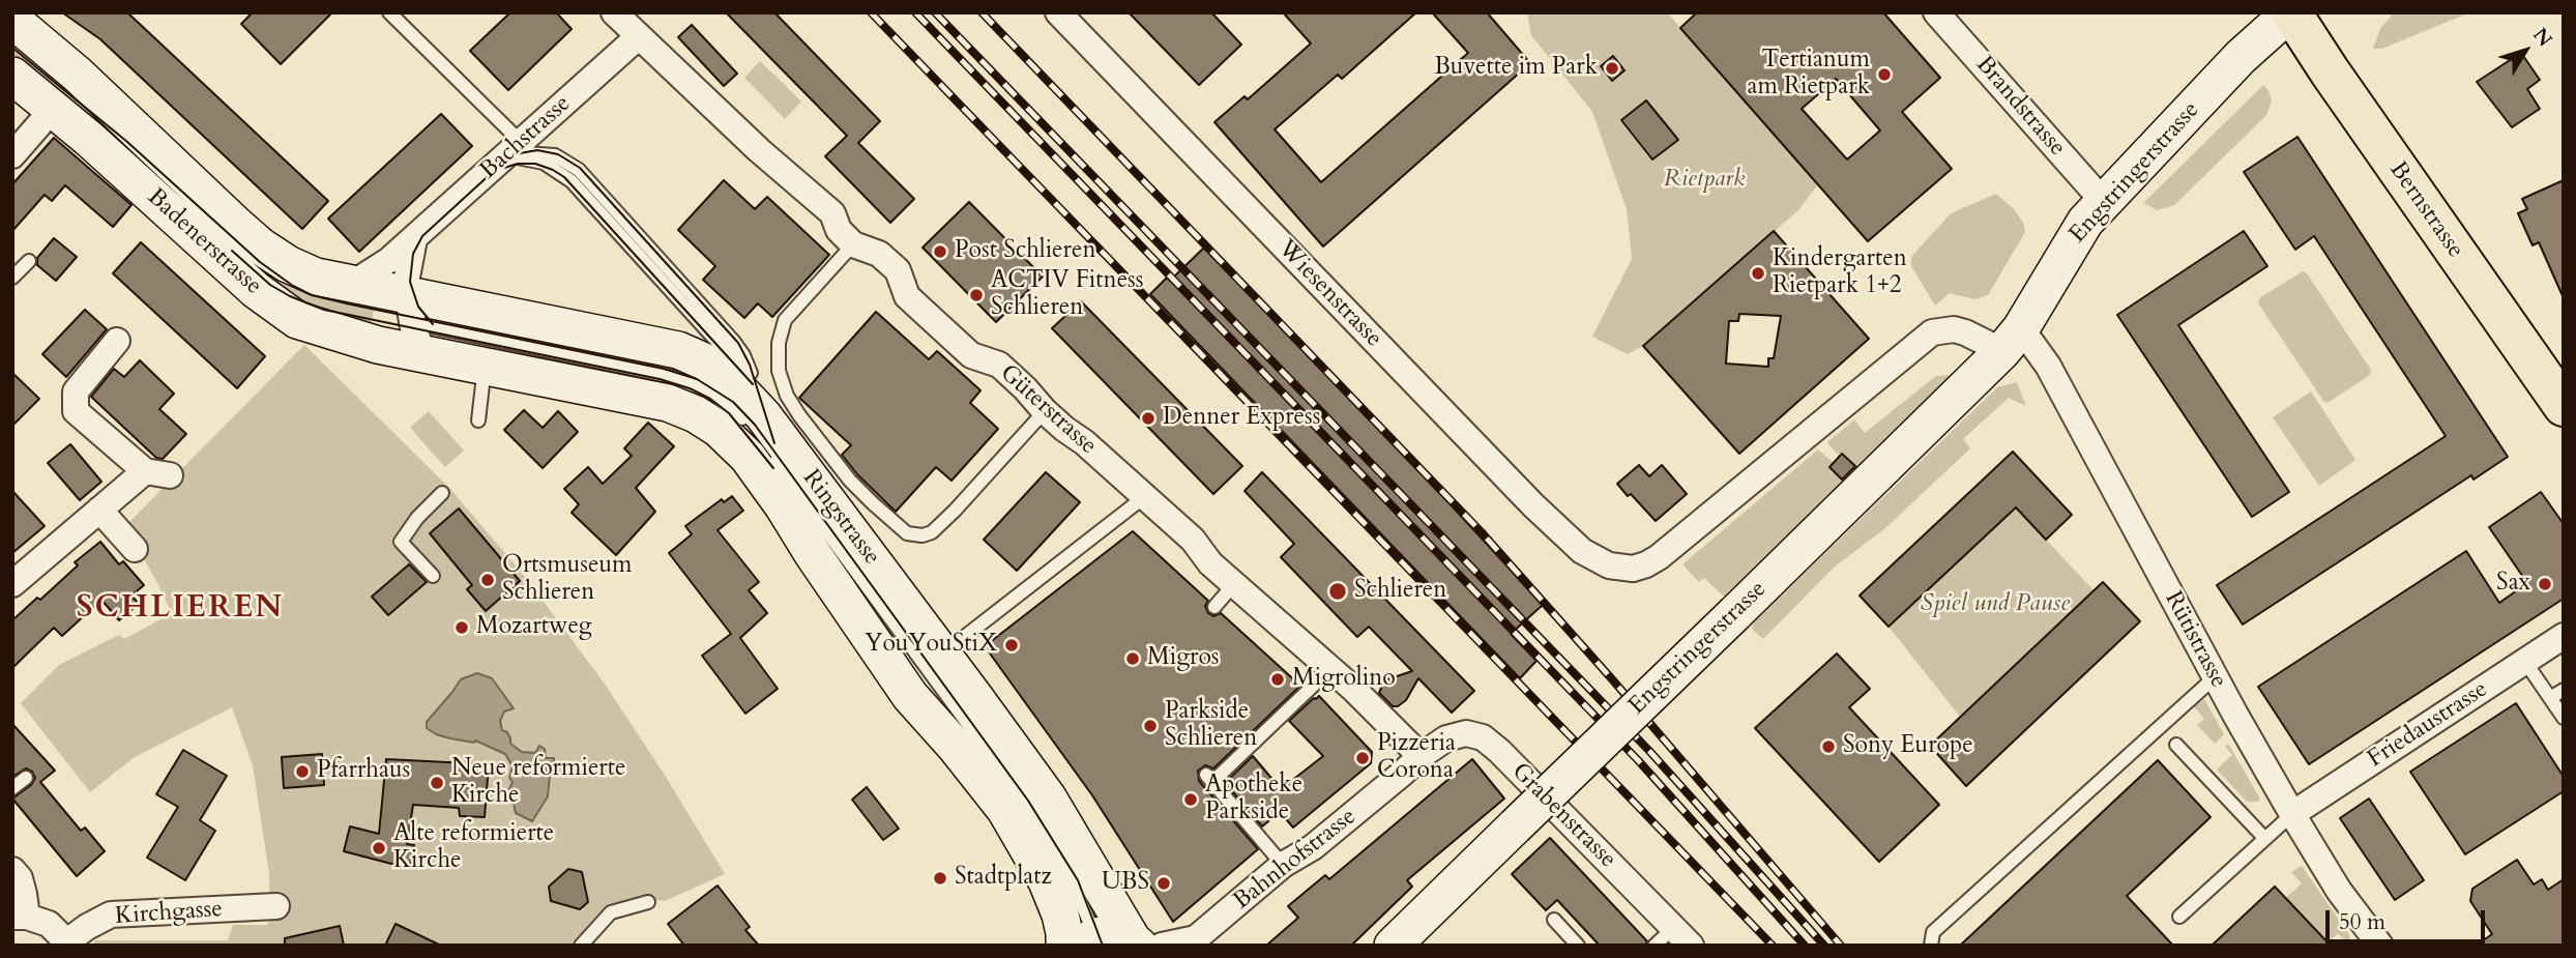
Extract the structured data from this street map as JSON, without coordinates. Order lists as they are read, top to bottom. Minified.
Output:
{"streets":{"main road":["Engstringerstrasse","Bernstrasse","Badenerstrasse","Ringstrasse"],"street":["Brandstrasse","Bachstrasse","Wiesenstrasse","Güterstrasse","Rütistrasse","Friedaustrasse","Grabenstrasse","Bahnhofstrasse","Kirchgasse"]},"crossings":[["Brandstrasse","Engstringerstrasse"],["Bachstrasse","Badenerstrasse"],["Bachstrasse","Ringstrasse"],["Engstringerstrasse","Bernstrasse"],["Engstringerstrasse","Wiesenstrasse"],["Engstringerstrasse","Rütistrasse"],["Badenerstrasse","Ringstrasse"],["Wiesenstrasse","Rütistrasse"],["Güterstrasse","Grabenstrasse"],["Güterstrasse","Bahnhofstrasse"],["Ringstrasse","Bahnhofstrasse"],["Rütistrasse","Friedaustrasse"],["Grabenstrasse","Bahnhofstrasse"]],"districts":["SCHLIEREN"],"parks":["Rietpark","Spiel und Pause"],"places":["Buvette im Park","Tertianum am Rietpark","Post Schlieren","Kindergarten Rietpark 1+2","ACTIV Fitness Schlieren","Denner Express","Ortsmuseum Schlieren","Sax","Schlieren","Mozartweg","YouYouStiX","Migros","Migrolino","Parkside Schlieren","Sony Europe","Pizzeria Corona","Pfarrhaus","Neue reformierte Kirche","Apotheke Parkside","Alte reformierte Kirche","Stadtplatz","UBS"],"scale_bar":"50 m","north":"top right"}
